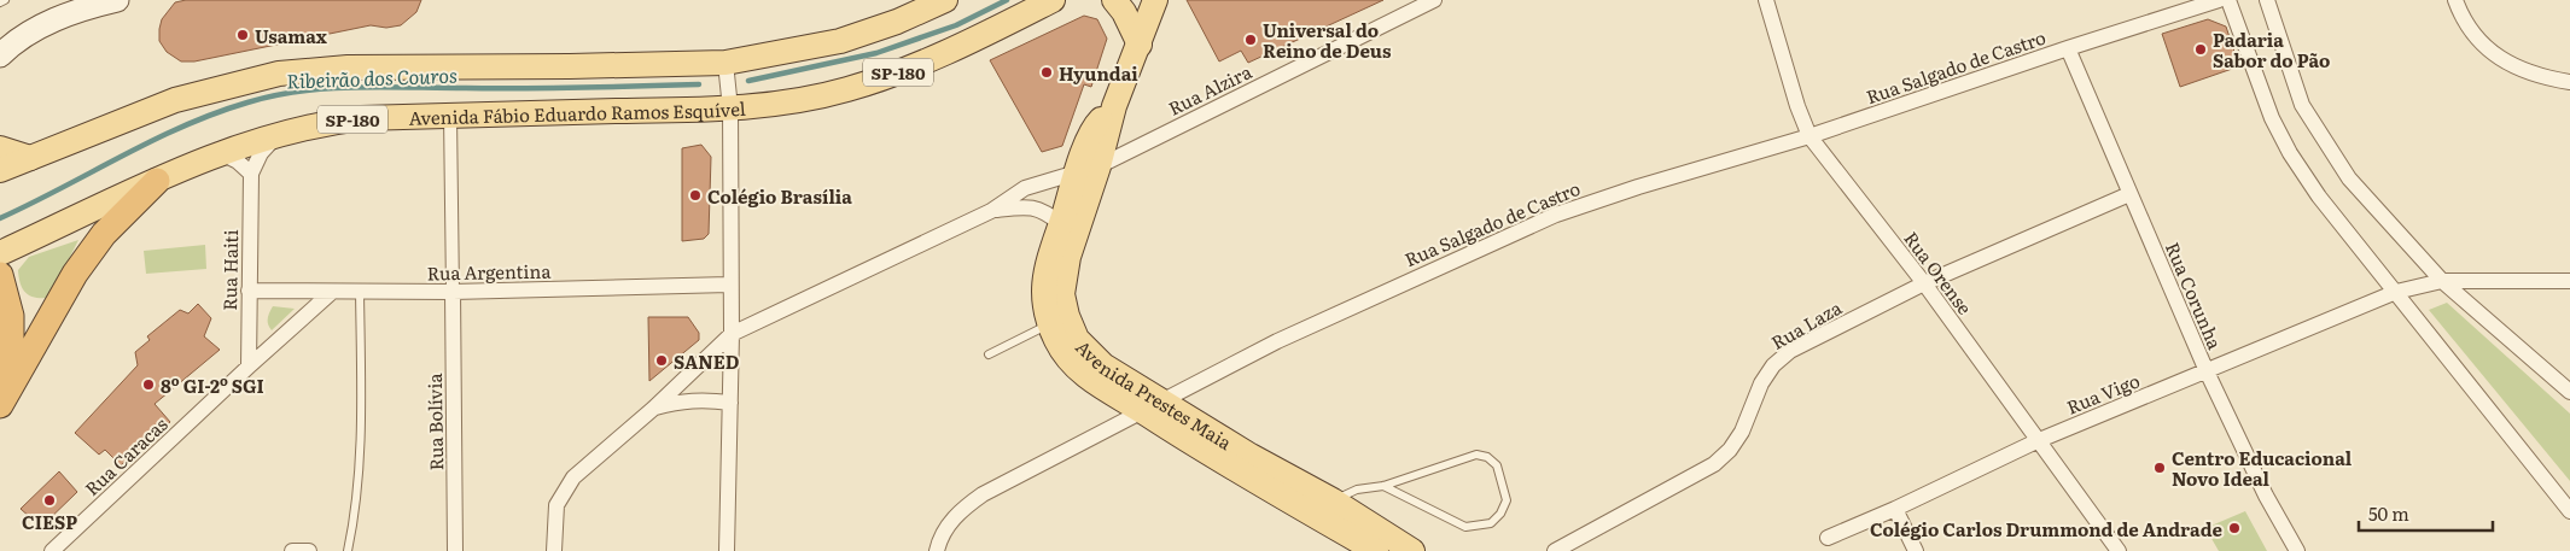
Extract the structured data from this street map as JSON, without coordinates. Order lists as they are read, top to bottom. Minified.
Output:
{"streets":{"main road":["SP-180","Avenida Fábio Eduardo Ramos Esquível","Avenida Prestes Maia"],"street":["Rua Salgado de Castro","Rua Alzira","Rua Haiti","Rua Argentina","Rua Orense","Rua Corunha","Rua Laza","Rua Vigo","Rua Bolívia","Rua Caracas"]},"crossings":[["Rua Salgado de Castro","Rua Orense"],["Rua Salgado de Castro","Rua Corunha"],["Rua Salgado de Castro","Avenida Prestes Maia"],["Rua Alzira","Avenida Prestes Maia"],["Avenida Fábio Eduardo Ramos Esquível","Rua Haiti"],["Rua Haiti","Rua Argentina"],["Rua Haiti","Rua Caracas"],["Rua Argentina","Rua Bolívia"],["Rua Argentina","Rua Caracas"],["Rua Orense","Rua Laza"],["Rua Orense","Rua Vigo"],["Rua Corunha","Rua Laza"],["Rua Corunha","Rua Vigo"]],"water":["Ribeirão dos Couros"],"places":["Usamax","Universal do Reino de Deus","Padaria Sabor do Pão","Hyundai","Colégio Brasília","SANED","8º GI-2º SGI","Centro Educacional Novo Ideal","CIESP","Colégio Carlos Drummond de Andrade"],"scale_bar":"50 m"}
